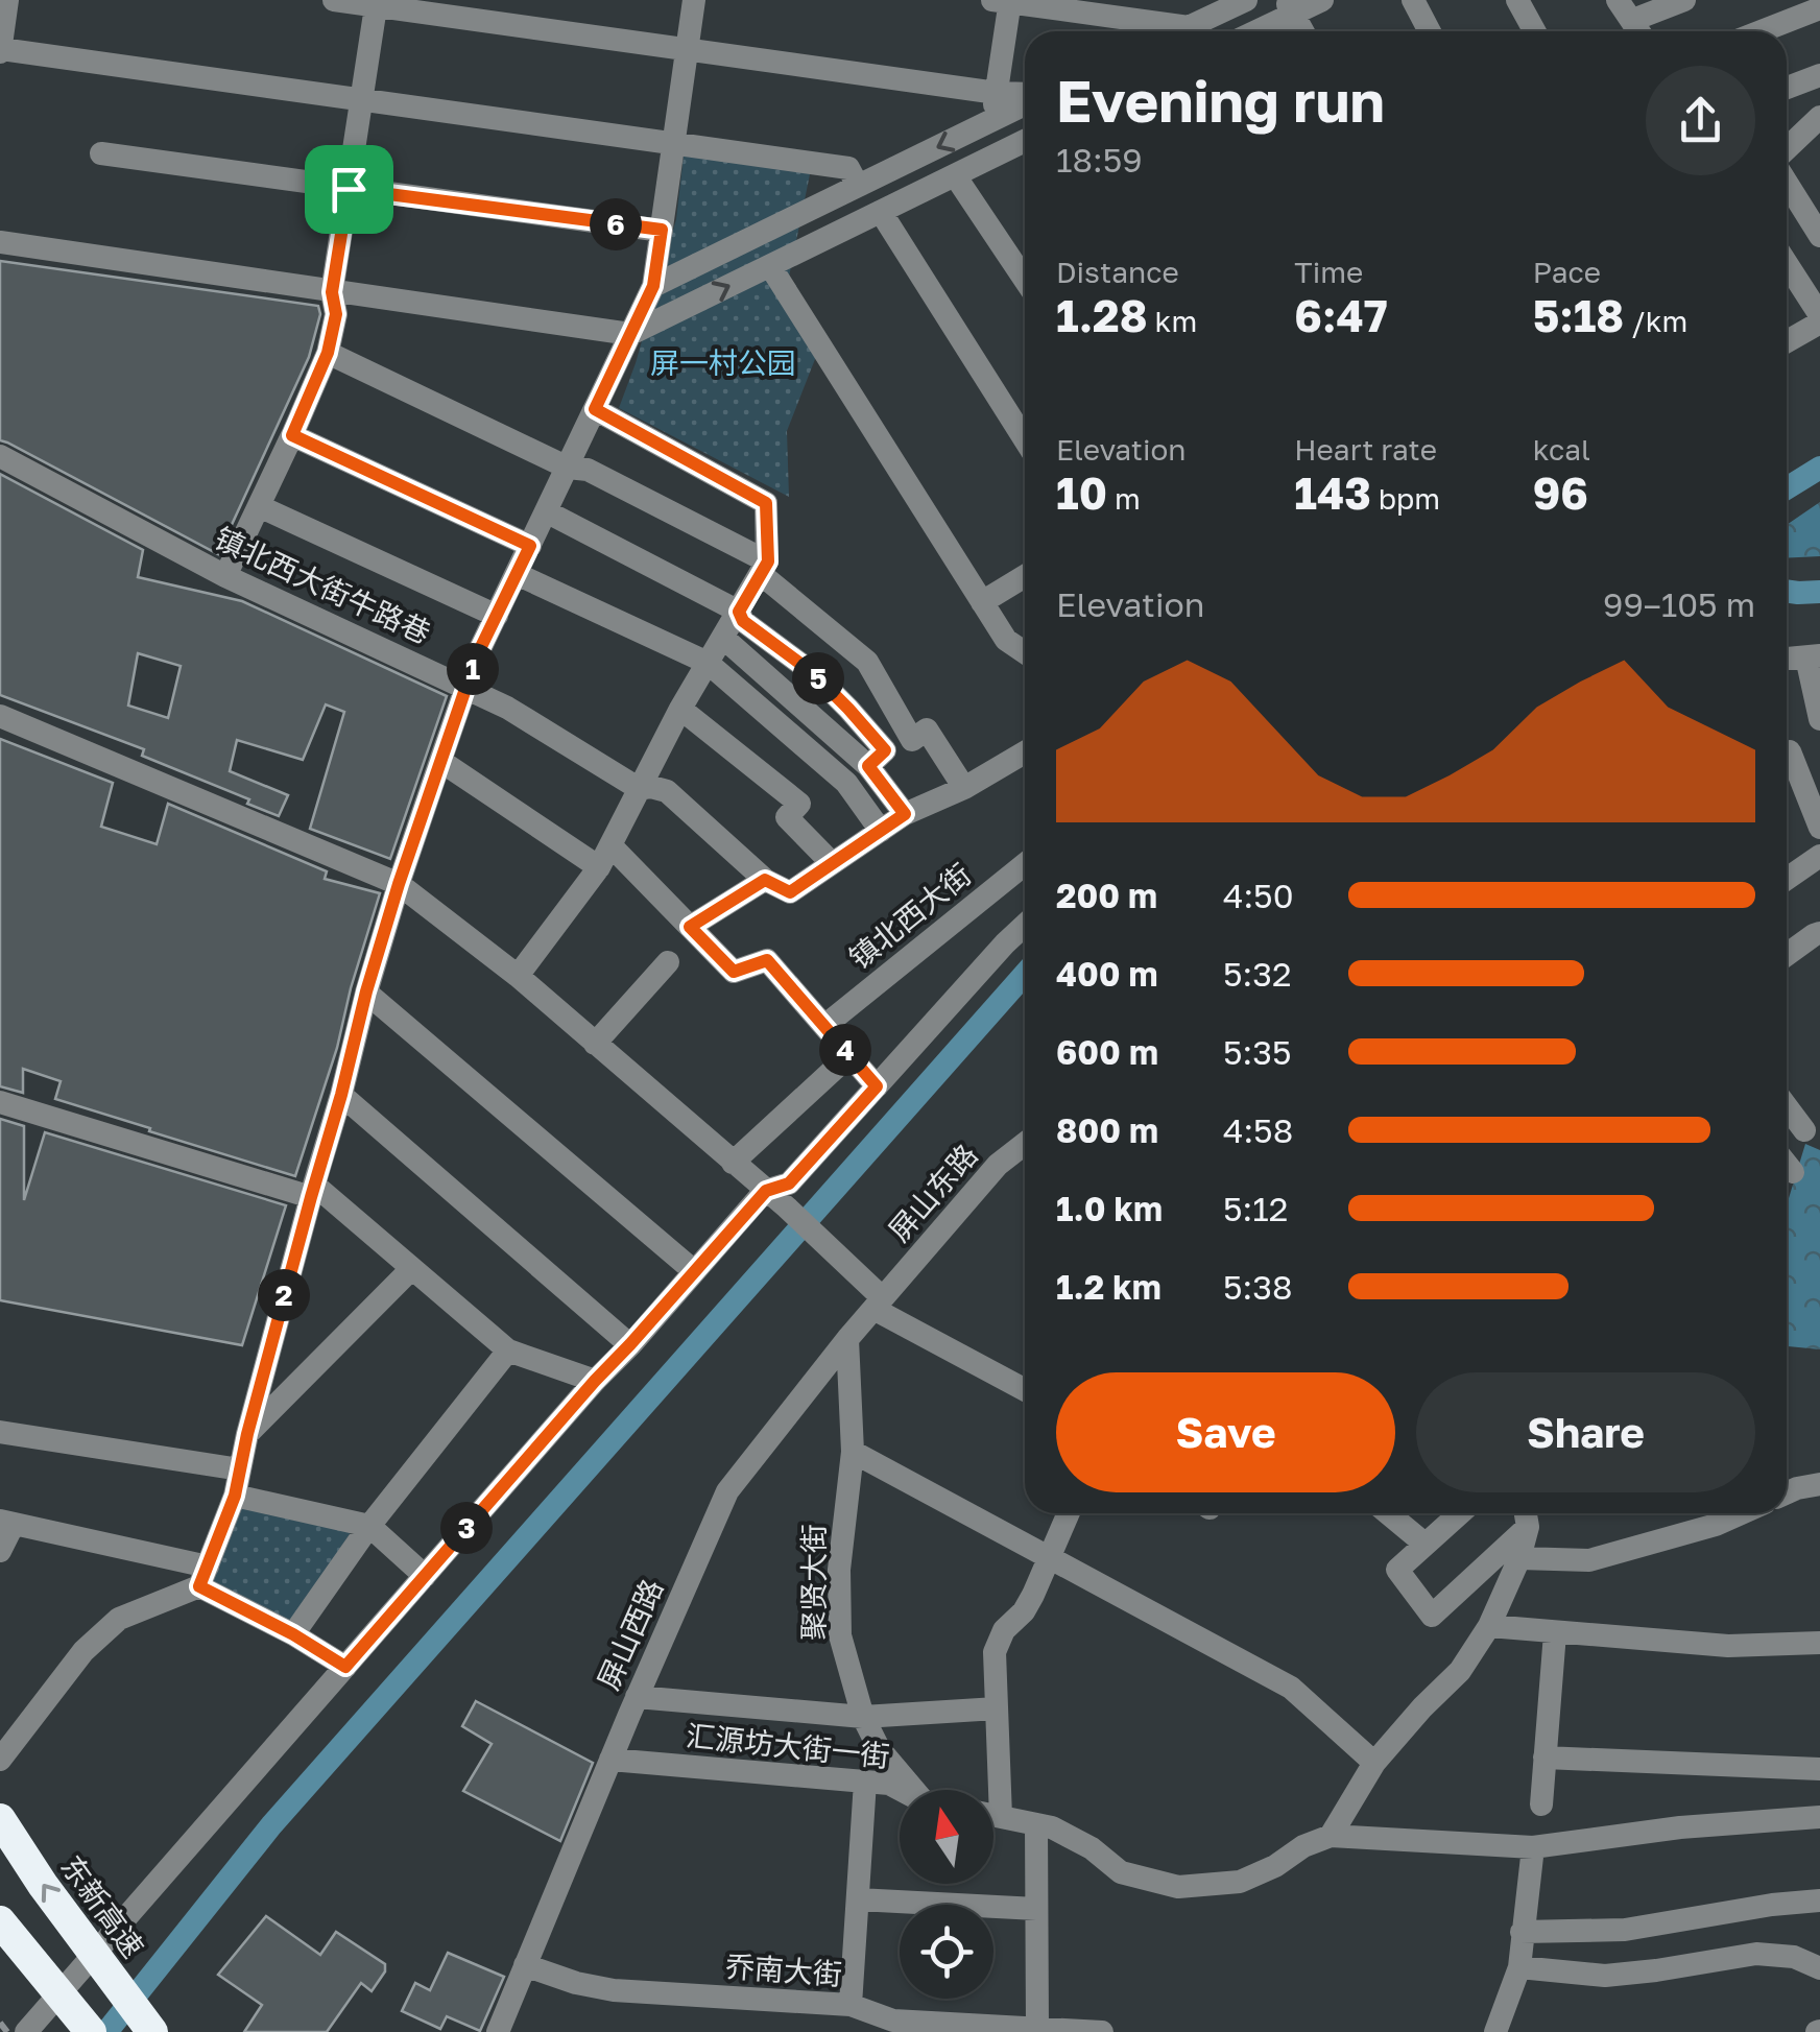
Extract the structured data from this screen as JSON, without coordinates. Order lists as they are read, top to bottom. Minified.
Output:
{"streets":{"highway":["东新高速"],"street":["镇北西大街牛路巷","镇北西大街","屏山东路","聚贤大街","屏山西路","汇源坊大街一街","乔南大街"]},"crossings":[["屏山东路","屏山西路"],["聚贤大街","屏山西路"],["屏山西路","汇源坊大街一街"],["屏山西路","乔南大街"]],"parks":["屏一村公园"],"north":"top","page":{"heading":["Evening run","18:59"],"pins":["6","1","5","4","2","3"],"stats":[["Distance","1.28 km"],["Time","6:47"],["Pace","5:18 /km"],["Elevation","10 m"],["Heart rate","143 bpm"],["kcal","96"]],"chart":["Elevation","99–105 m"],"list":[{"name":"200 m","note":"4:50"},{"name":"400 m","note":"5:32"},{"name":"600 m","note":"5:35"},{"name":"800 m","note":"4:58"},{"name":"1.0 km","note":"5:12"},{"name":"1.2 km","note":"5:38"}],"buttons":["Save","Share"]}}
